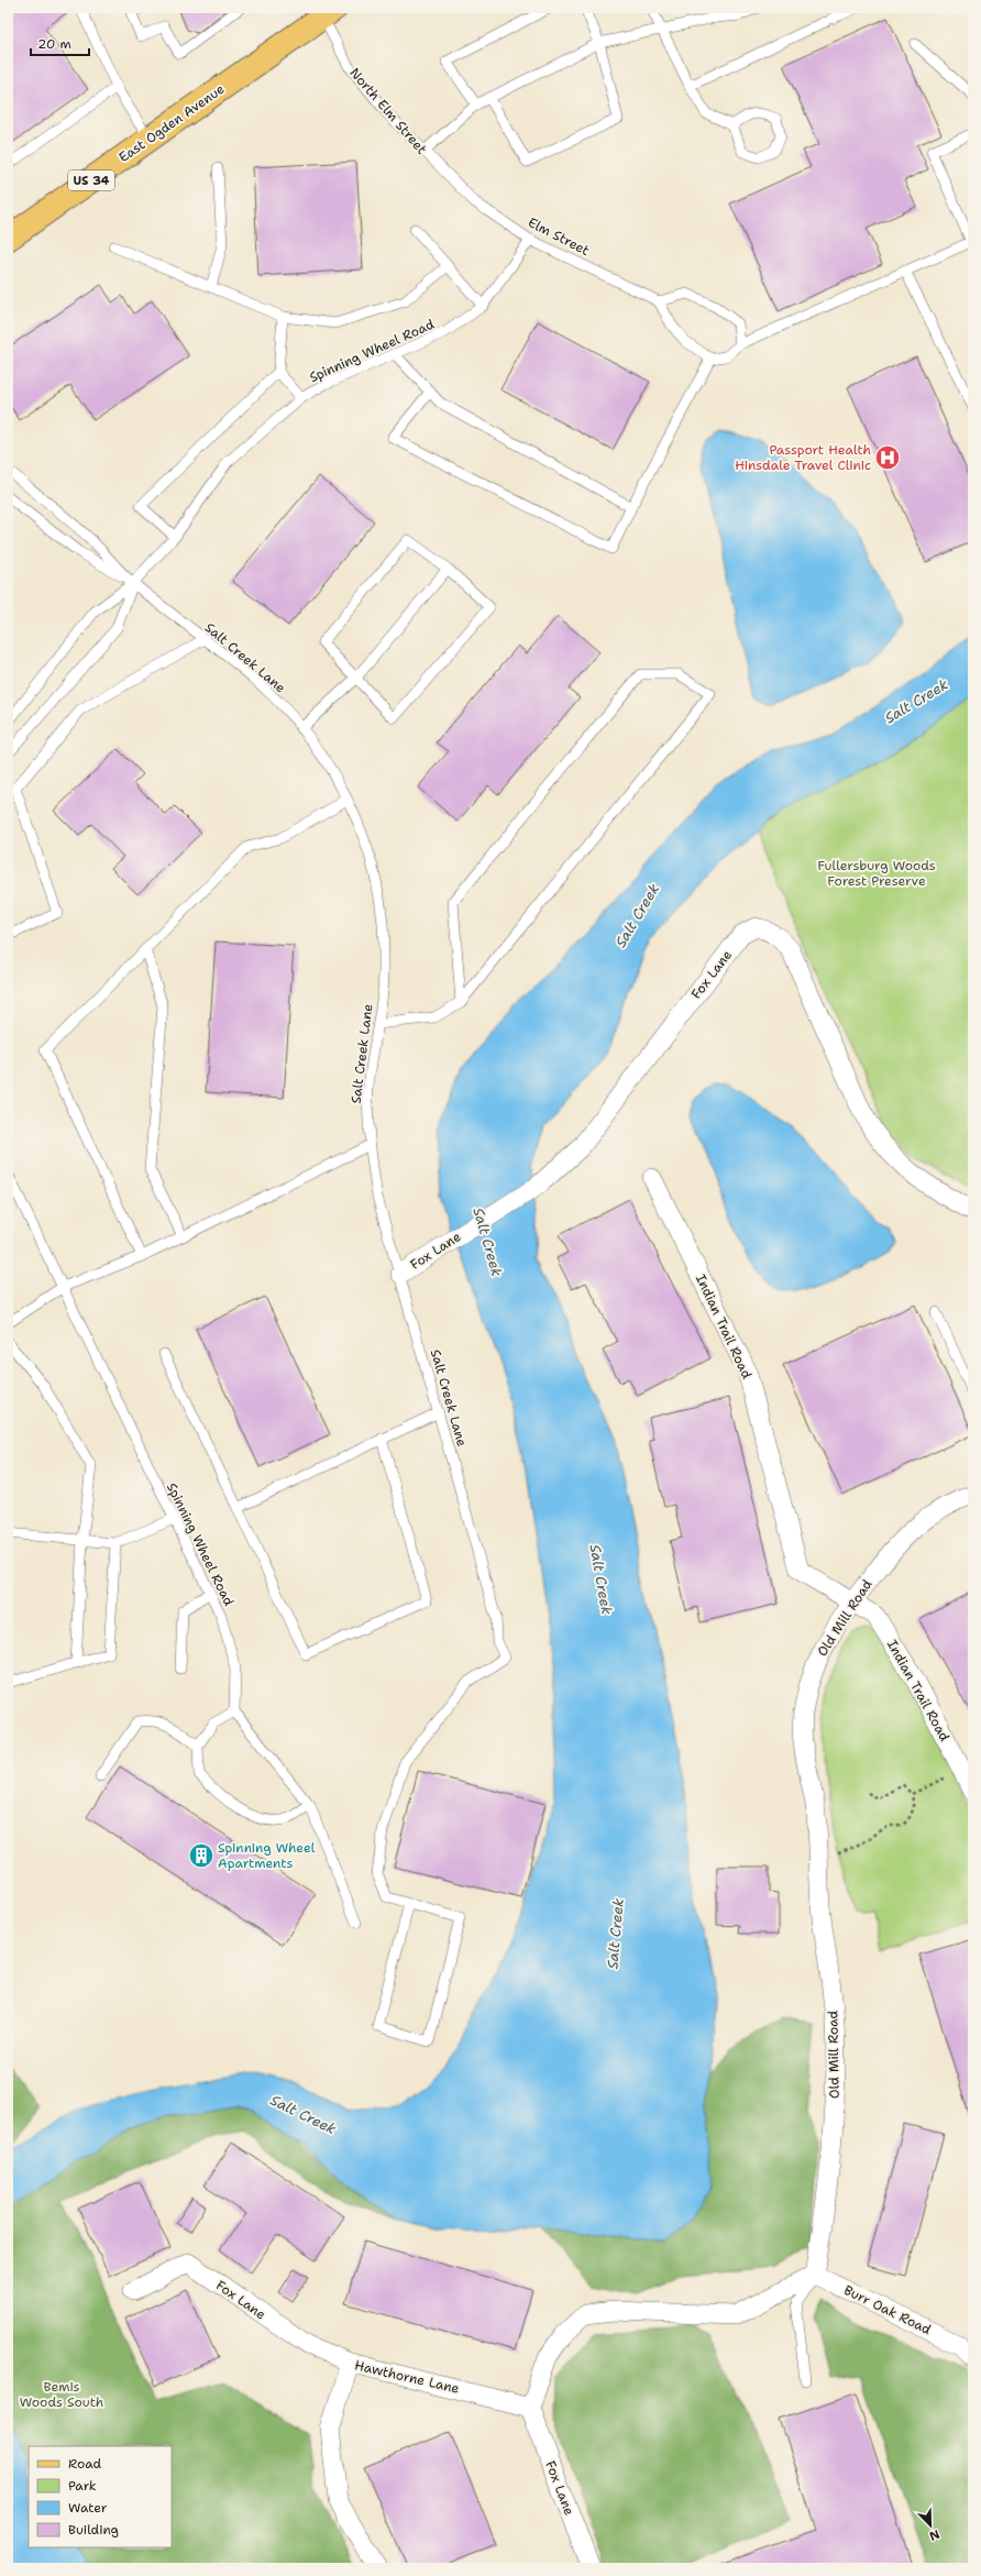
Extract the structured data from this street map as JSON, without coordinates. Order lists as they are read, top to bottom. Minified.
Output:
{"streets":{"main road":["East Ogden Avenue","US 34"],"street":["Fox Lane","Indian Trail Road","Old Mill Road","Burr Oak Road","Hawthorne Lane"],"lane":["North Elm Street","Elm Street","Spinning Wheel Road","Salt Creek Lane"]},"crossings":[["North Elm Street","East Ogden Avenue"],["North Elm Street","Elm Street"],["Elm Street","Spinning Wheel Road"],["Spinning Wheel Road","Salt Creek Lane"],["Salt Creek Lane","Fox Lane"],["Fox Lane","Hawthorne Lane"],["Indian Trail Road","Old Mill Road"],["Old Mill Road","Burr Oak Road"]],"water":["Salt Creek"],"parks":["Fullersburg Woods Forest Preserve","Bemis Woods South"],"places":{"hospital":["Passport Health Hinsdale Travel Clinic"],"building":["Spinning Wheel Apartments"]},"legend":["Road","Park","Water","Building"],"scale_bar":"20 m","north":"bottom right"}
